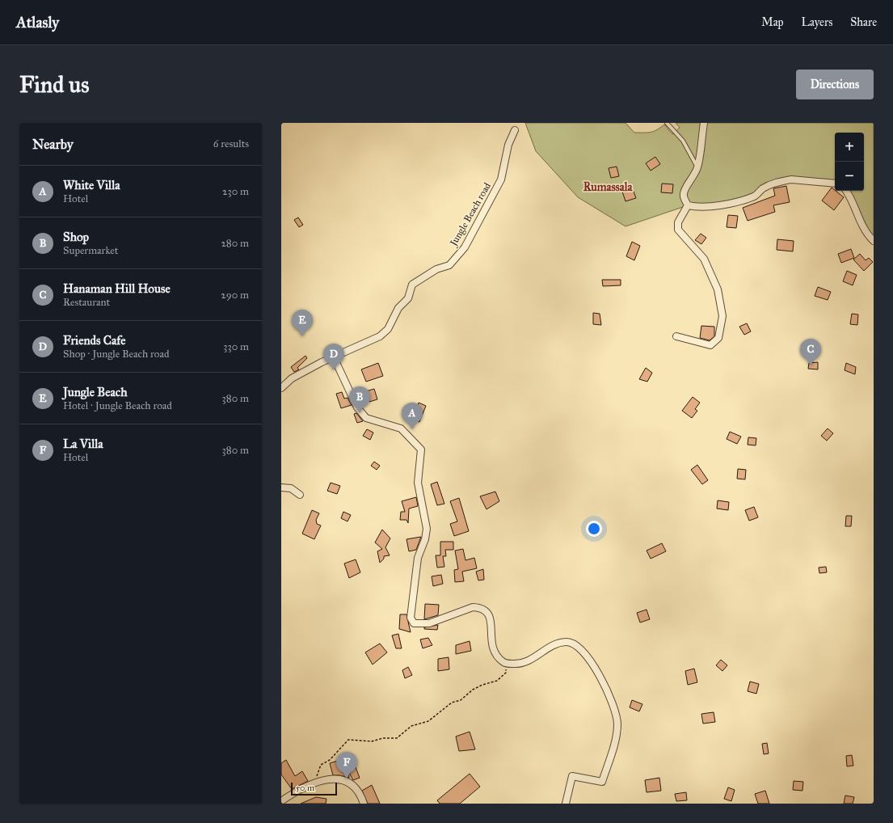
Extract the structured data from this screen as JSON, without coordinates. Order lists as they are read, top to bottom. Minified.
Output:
{"streets":{"street":["Jungle Beach road"]},"districts":["Rumassala"],"scale_bar":"50 m","page":{"header":"Atlasly","nav":["Map","Layers","Share"],"buttons":"Directions","title":"Find us","heading":["Nearby","6 results"],"map_buttons":["+","−"],"list":[{"mark":"A","name":"White Villa","note":"Hotel","value":"230 m"},{"mark":"B","name":"Shop","note":"Supermarket","value":"280 m"},{"mark":"C","name":"Hanaman Hill House","note":"Restaurant","value":"290 m"},{"mark":"D","name":"Friends Cafe","note":"Shop · Jungle Beach road","value":"330 m"},{"mark":"E","name":"Jungle Beach","note":"Hotel · Jungle Beach road","value":"380 m"},{"mark":"F","name":"La Villa","note":"Hotel","value":"380 m"}],"pins":["E","C","D","B","A","F"],"scale":"50 m"}}
